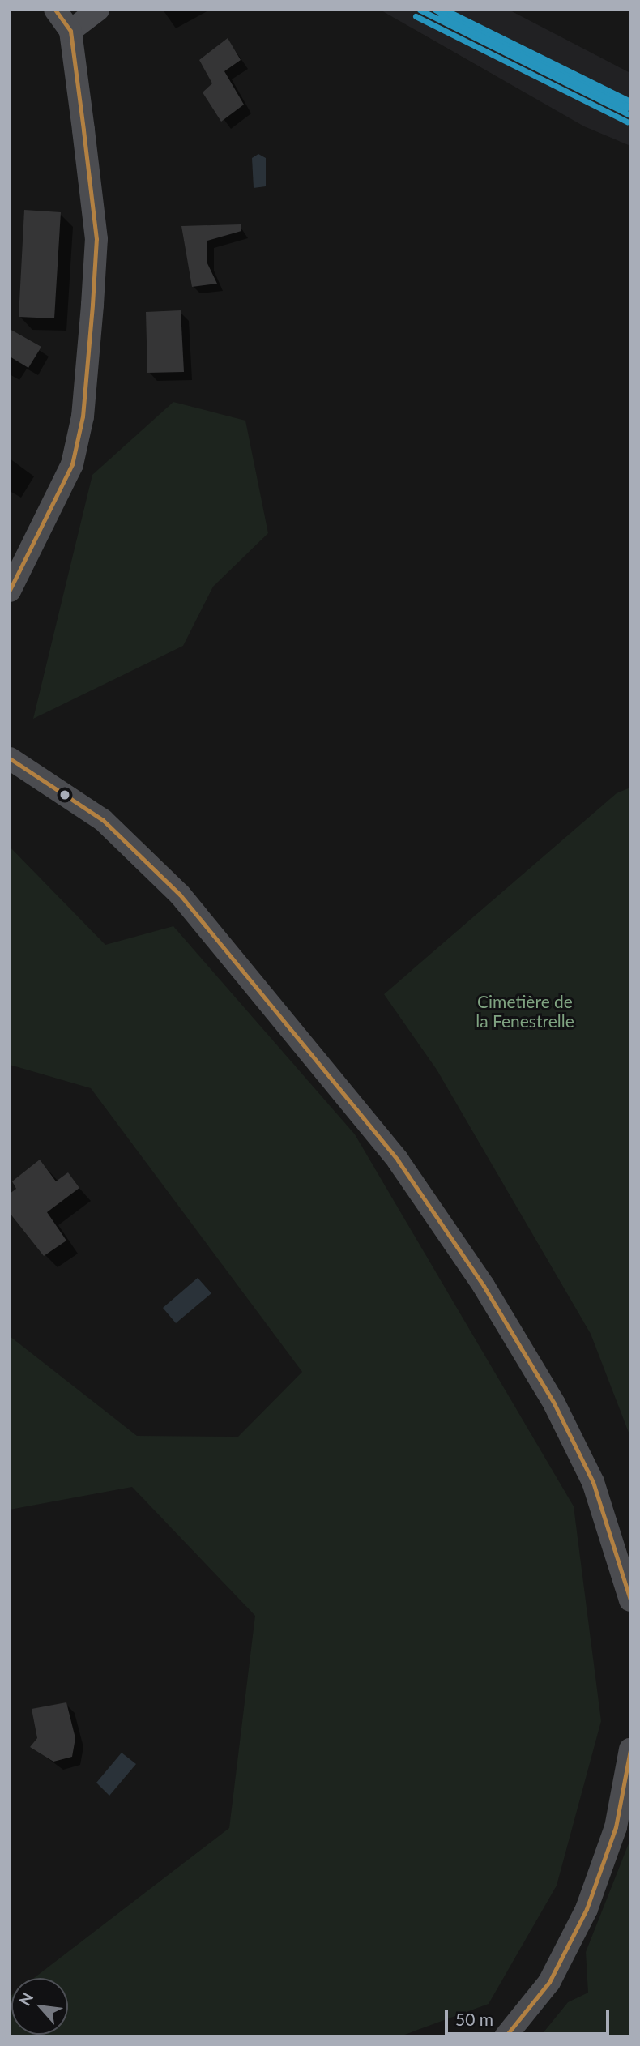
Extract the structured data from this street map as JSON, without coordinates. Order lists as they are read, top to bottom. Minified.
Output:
{"parks":["Cimetière de la Fenestrelle"],"scale_bar":"50 m","north":"top left"}
